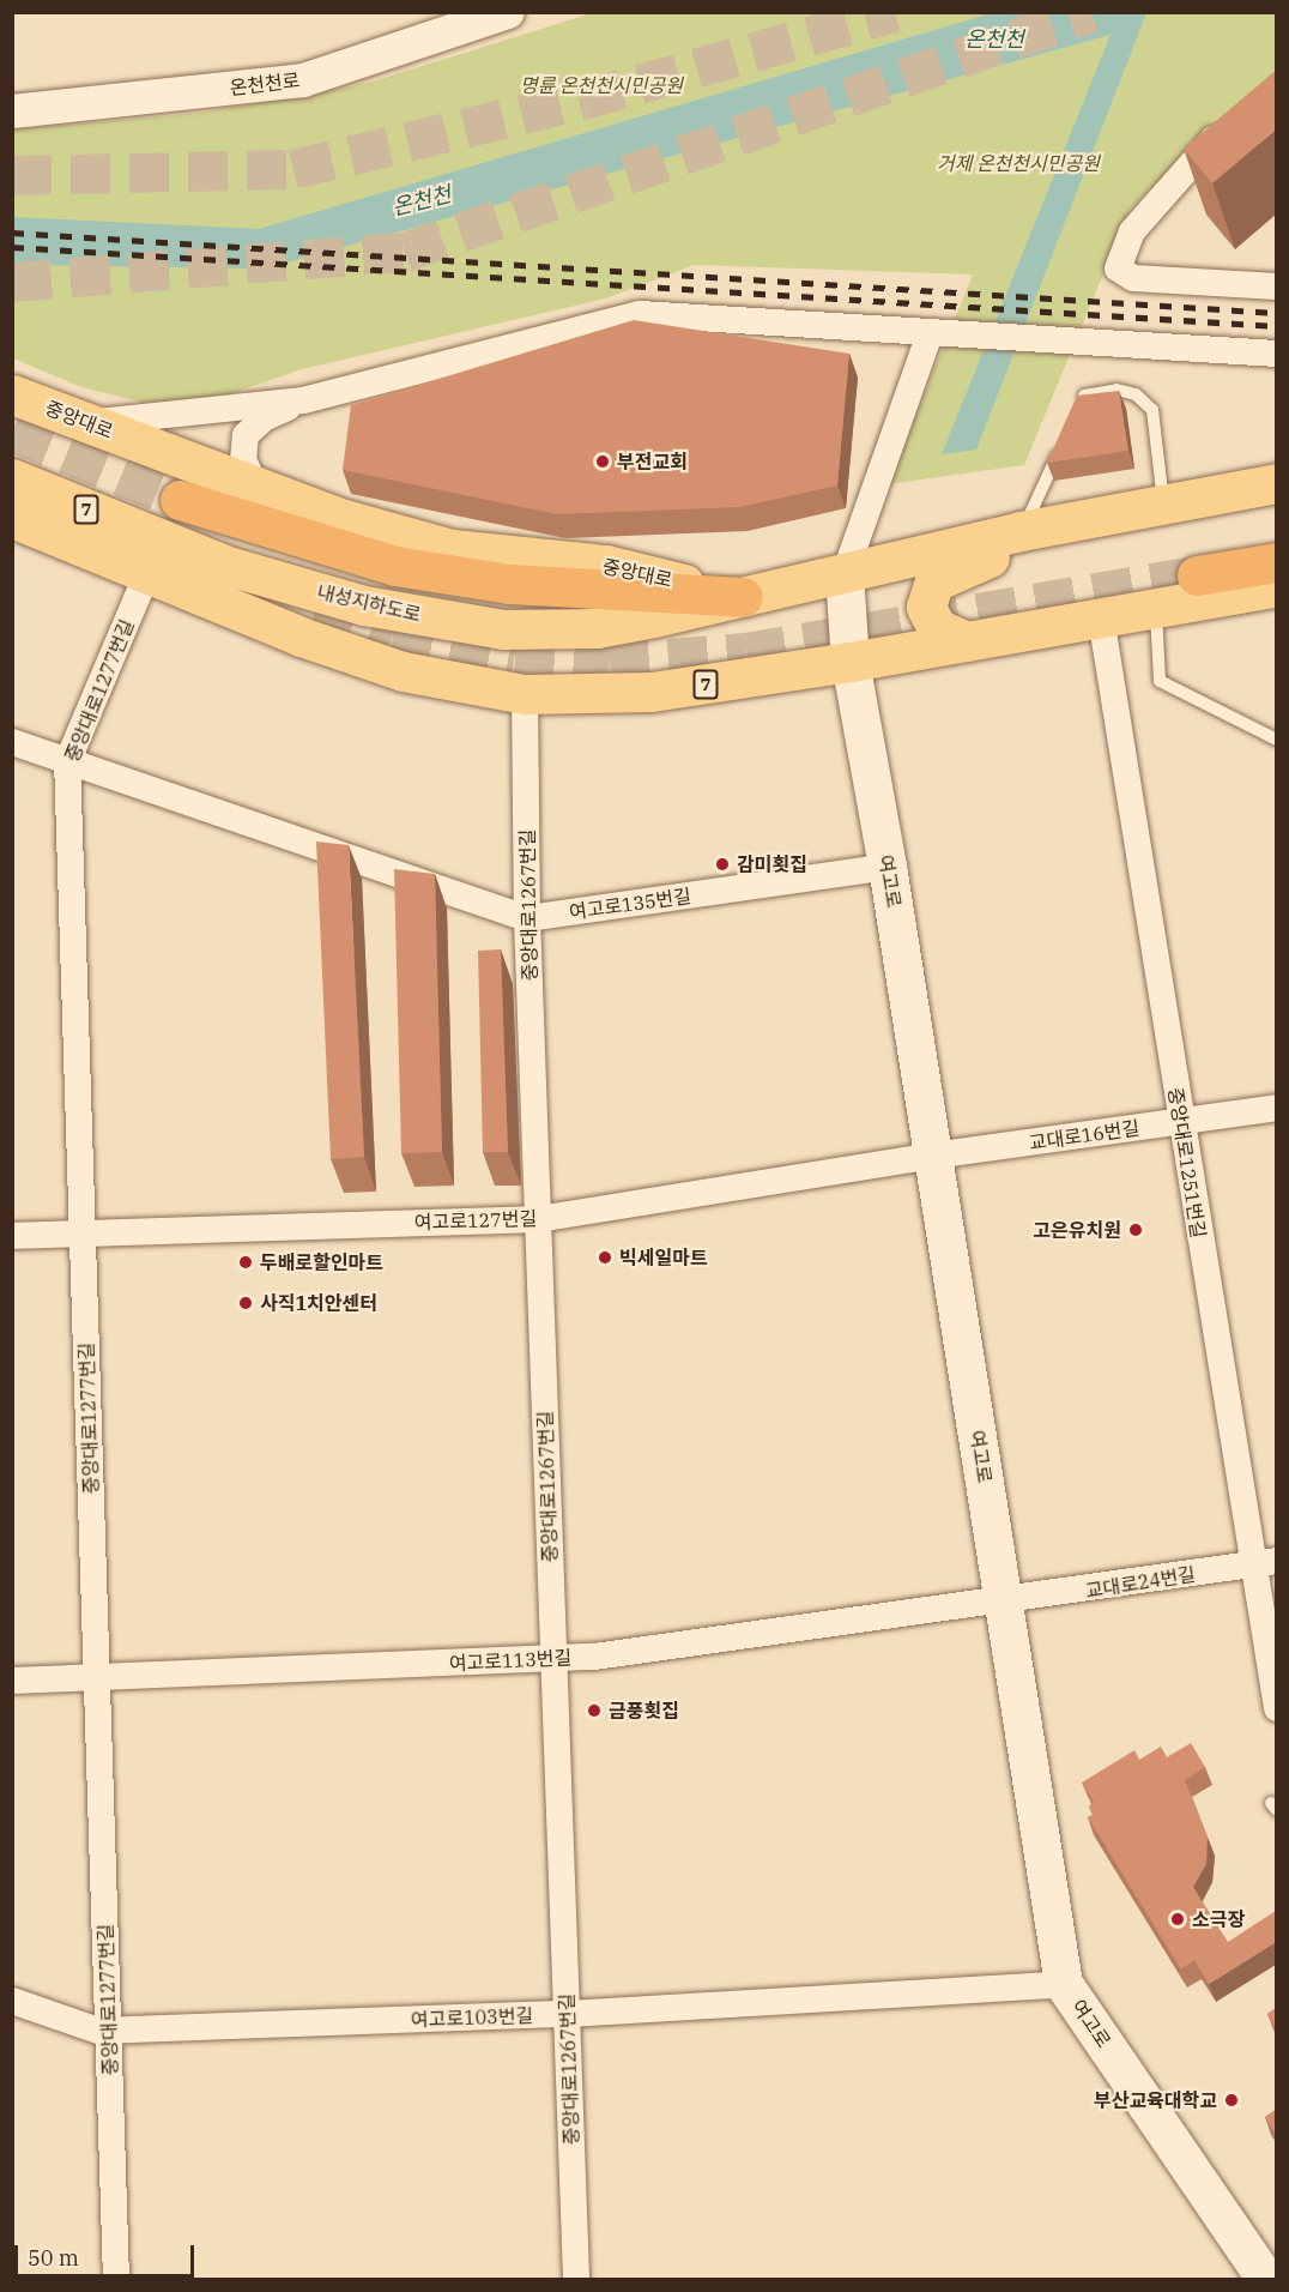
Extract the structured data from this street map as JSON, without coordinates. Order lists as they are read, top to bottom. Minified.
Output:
{"streets":{"main road":["중앙대로","7","내성지하도로","여고로"],"street":["온천천로","중앙대로1277번길","여고로135번길","중앙대로1267번길","교대로16번길","중앙대로1251번길","여고로127번길","교대로24번길","여고로113번길","여고로103번길"]},"crossings":[["중앙대로","내성지하도로"],["중앙대로","여고로"],["7","중앙대로1277번길"],["7","여고로"],["7","중앙대로1267번길"],["7","중앙대로1251번길"],["중앙대로1277번길","여고로135번길"],["중앙대로1277번길","여고로127번길"],["중앙대로1277번길","여고로113번길"],["중앙대로1277번길","여고로103번길"],["여고로","여고로135번길"],["여고로","교대로16번길"],["여고로","여고로127번길"],["여고로","교대로24번길"],["여고로","여고로113번길"],["여고로","여고로103번길"],["여고로135번길","중앙대로1267번길"],["중앙대로1267번길","여고로127번길"],["중앙대로1267번길","여고로113번길"],["중앙대로1267번길","여고로103번길"],["교대로16번길","중앙대로1251번길"],["교대로16번길","여고로127번길"],["중앙대로1251번길","교대로24번길"],["교대로24번길","여고로113번길"]],"water":["온천천"],"parks":["명륜 온천천시민공원","거제 온천천시민공원"],"places":["부전교회","감미횟집","고은유치원","빅세일마트","두배로할인마트","사직1치안센터","금풍횟집","소극장","부산교육대학교"],"scale_bar":"50 m"}
